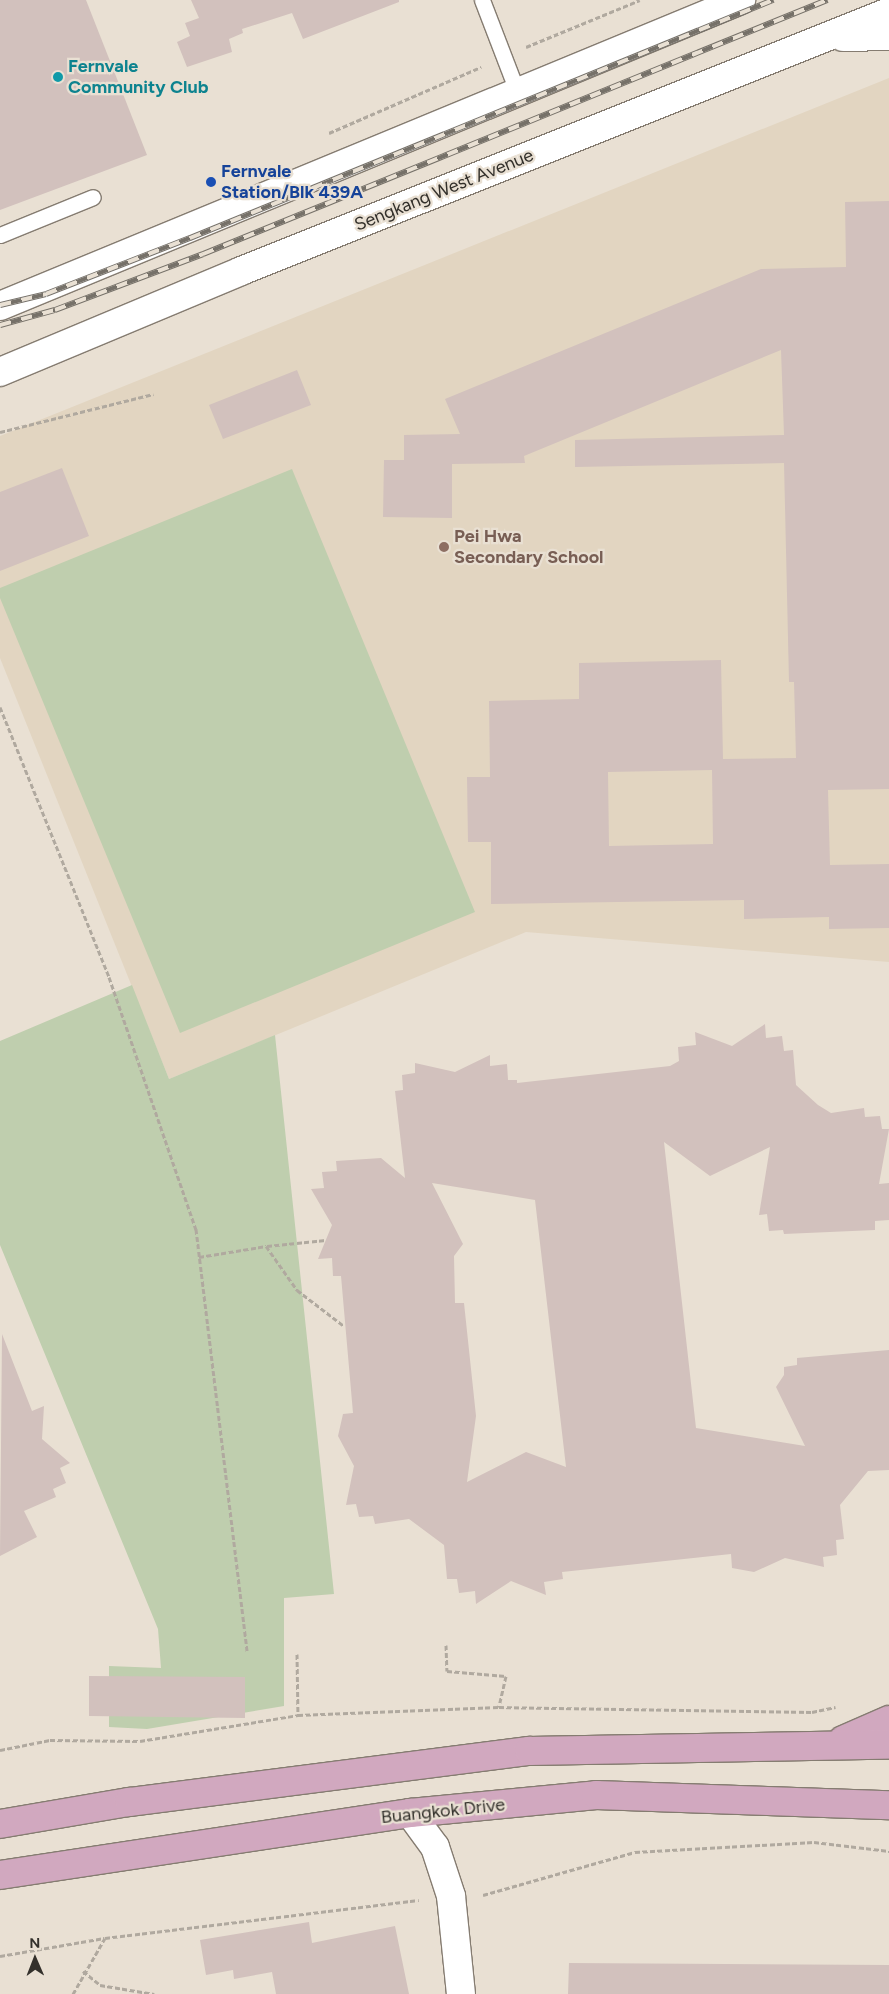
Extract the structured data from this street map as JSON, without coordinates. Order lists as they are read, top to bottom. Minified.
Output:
{"streets":{"main road":["Sengkang West Avenue","Buangkok Drive"]},"places":["Fernvale Community Club","Fernvale Station/Blk 439A","Pei Hwa Secondary School"],"north":"top"}
